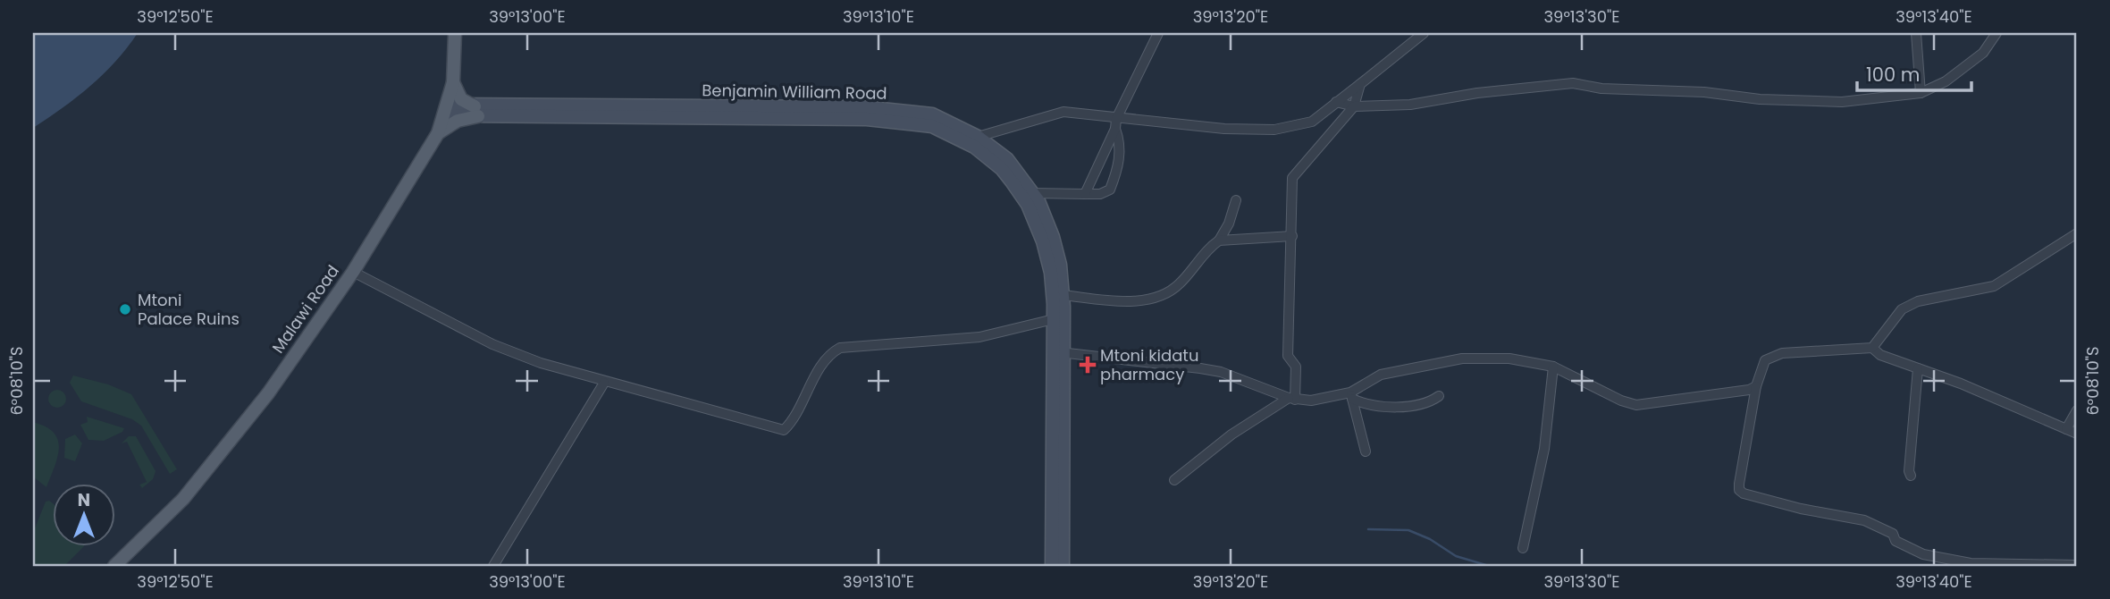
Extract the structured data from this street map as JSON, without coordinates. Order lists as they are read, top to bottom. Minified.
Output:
{"streets":{"main road":["Benjamin William Road","Malawi Road"]},"crossings":[["Benjamin William Road","Malawi Road"]],"places":{"other":["Mtoni Palace Ruins"],"health":["Mtoni kidatu pharmacy"]},"scale_bar":"100 m","north":"top","coordinates":["39°12'50\"E","39°13'00\"E","39°13'10\"E","39°13'20\"E","39°13'30\"E","39°13'40\"E","6°08'10\"S"]}
